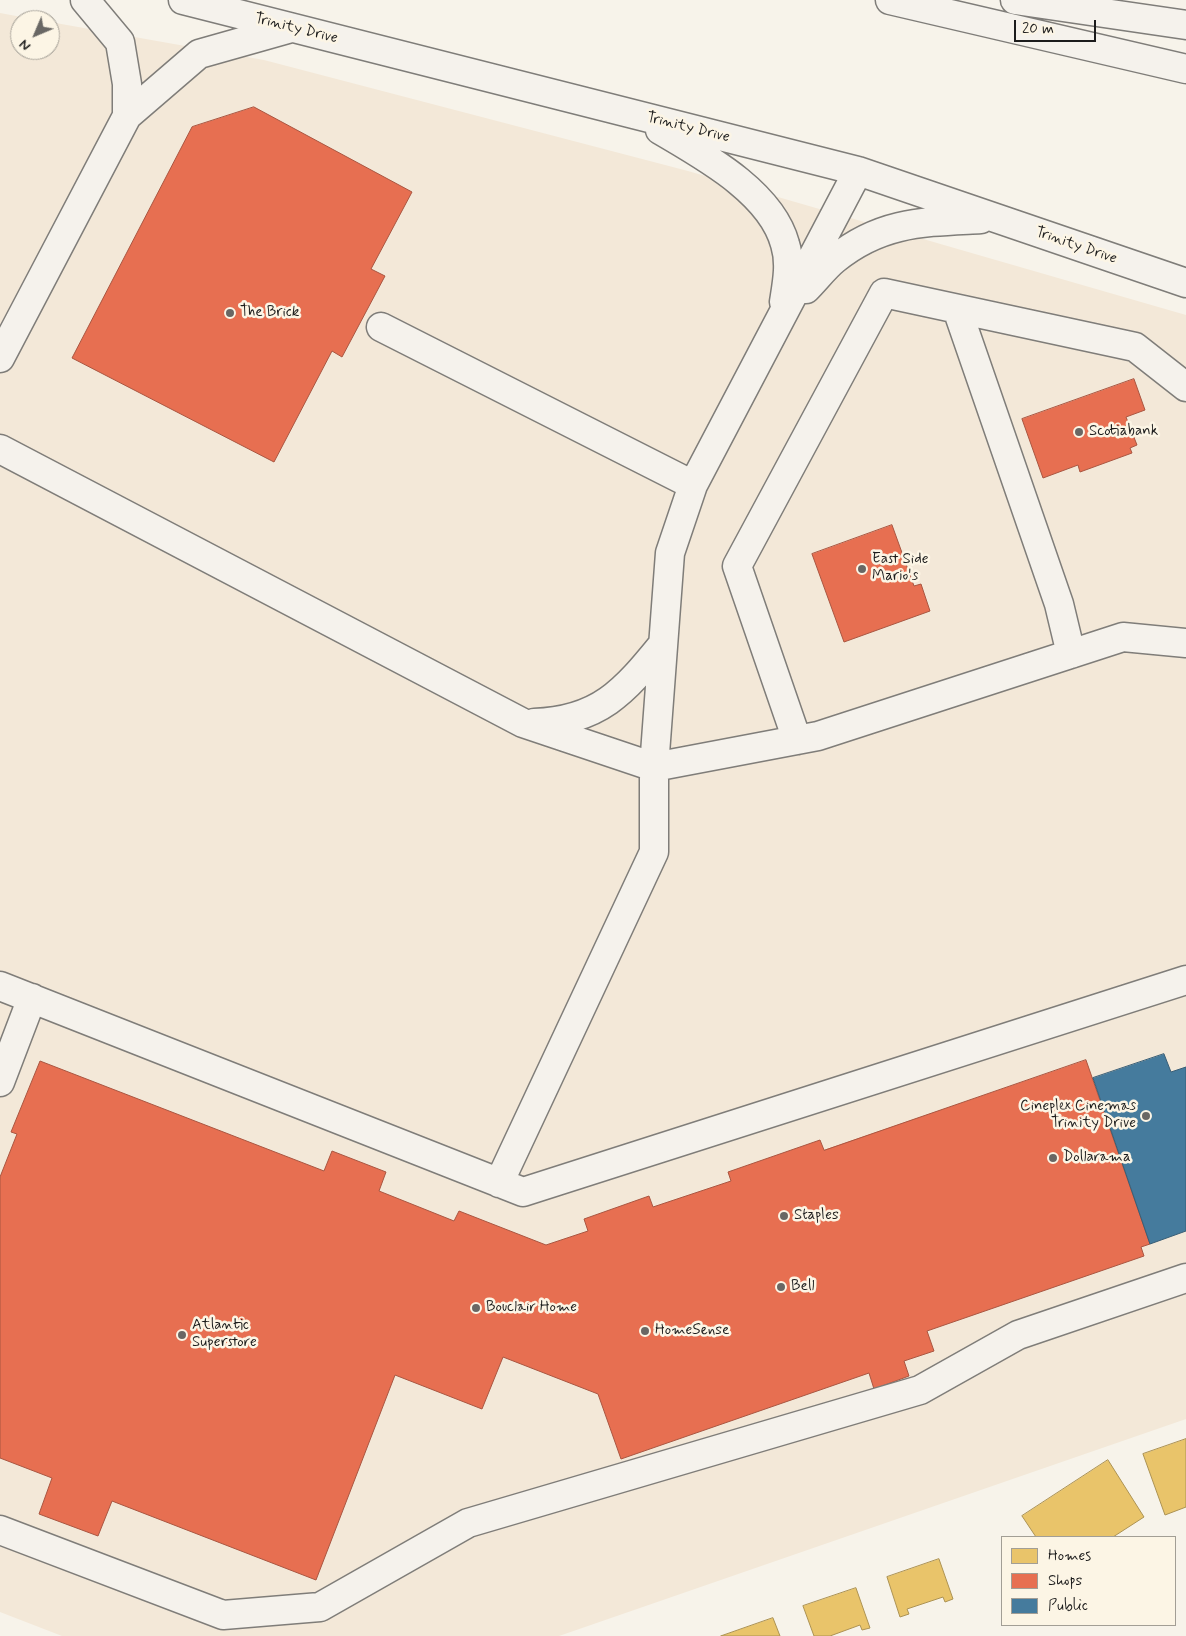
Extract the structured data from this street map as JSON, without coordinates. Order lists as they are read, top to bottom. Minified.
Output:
{"streets":{"main road":["Trinity Drive"]},"places":["The Brick","Scotiabank","East Side Mario's","Cineplex Cinemas Trinity Drive","Dollarama","Staples","Bell","Bouclair Home","HomeSense","Atlantic Superstore"],"legend":["Homes","Shops","Public"],"scale_bar":"20 m","north":"bottom left"}
